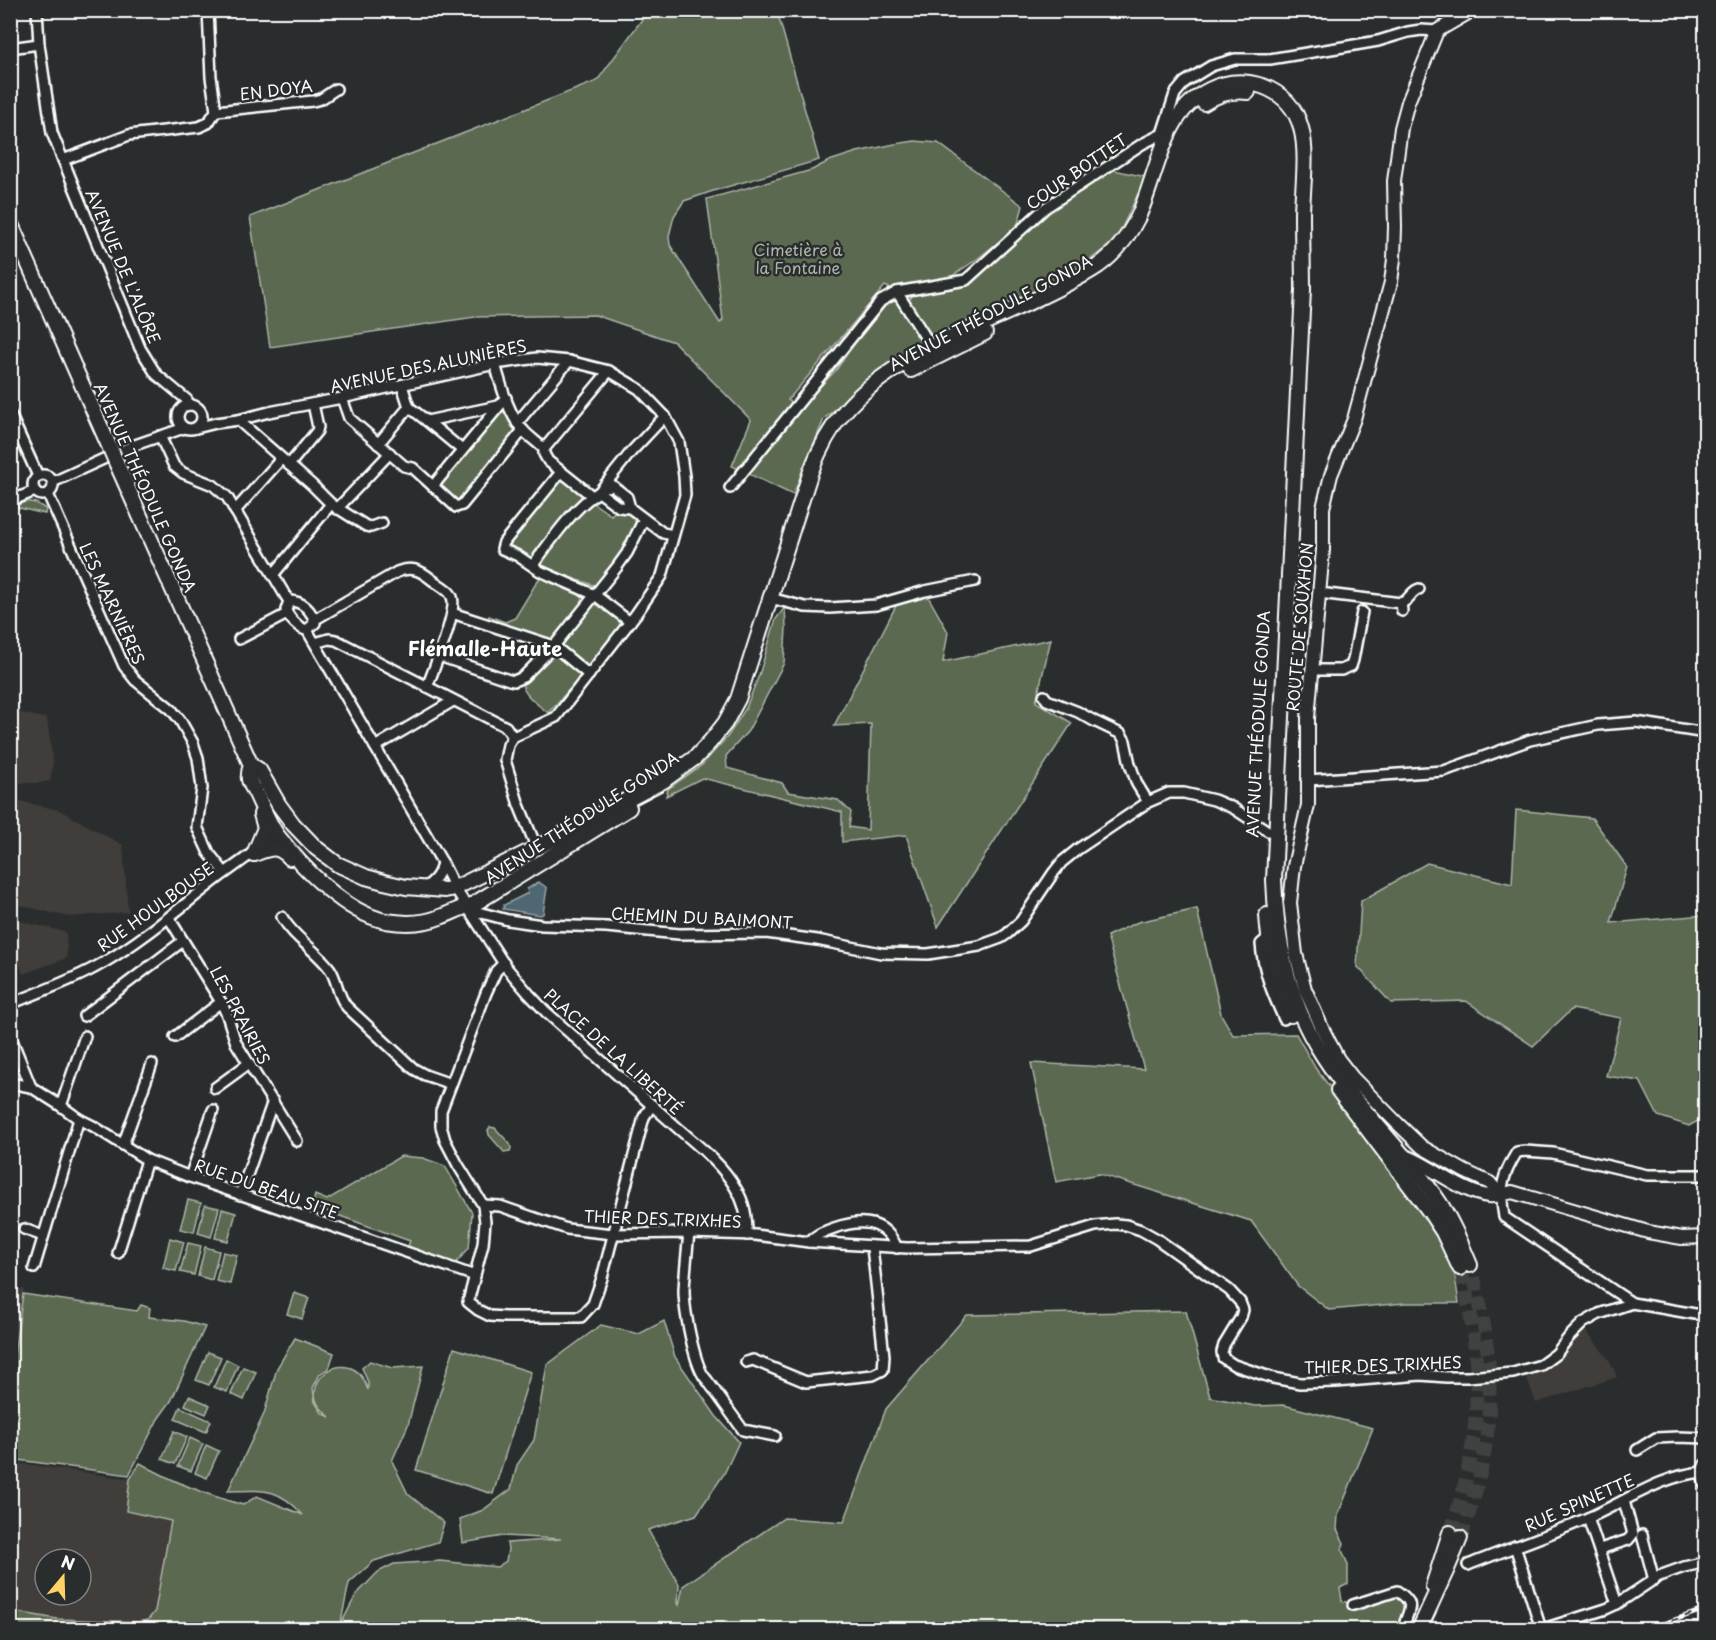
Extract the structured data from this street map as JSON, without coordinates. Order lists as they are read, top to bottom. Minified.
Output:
{"streets":{"main road":["AVENUE THÉODULE GONDA"],"street":["EN DOYA","COUR BOTTET","AVENUE DE L'ALÔRE","AVENUE DES ALUNIÈRES","LES MARNIÈRES","ROUTE DE SOUXHON","RUE HOULBOUSE","CHEMIN DU BAIMONT","LES PRAIRIES","PLACE DE LA LIBERTÉ","RUE DU BEAU SITE","THIER DES TRIXHES","RUE SPINETTE"]},"crossings":[["COUR BOTTET","ROUTE DE SOUXHON"],["AVENUE DE L'ALÔRE","AVENUE DES ALUNIÈRES"],["AVENUE THÉODULE GONDA","RUE HOULBOUSE"],["AVENUE THÉODULE GONDA","CHEMIN DU BAIMONT"],["AVENUE THÉODULE GONDA","PLACE DE LA LIBERTÉ"],["AVENUE DES ALUNIÈRES","LES MARNIÈRES"],["LES MARNIÈRES","RUE HOULBOUSE"],["RUE HOULBOUSE","LES PRAIRIES"],["CHEMIN DU BAIMONT","PLACE DE LA LIBERTÉ"],["PLACE DE LA LIBERTÉ","THIER DES TRIXHES"]],"districts":["Flémalle-Haute"],"parks":["Cimetière à la Fontaine"],"north":"top"}
